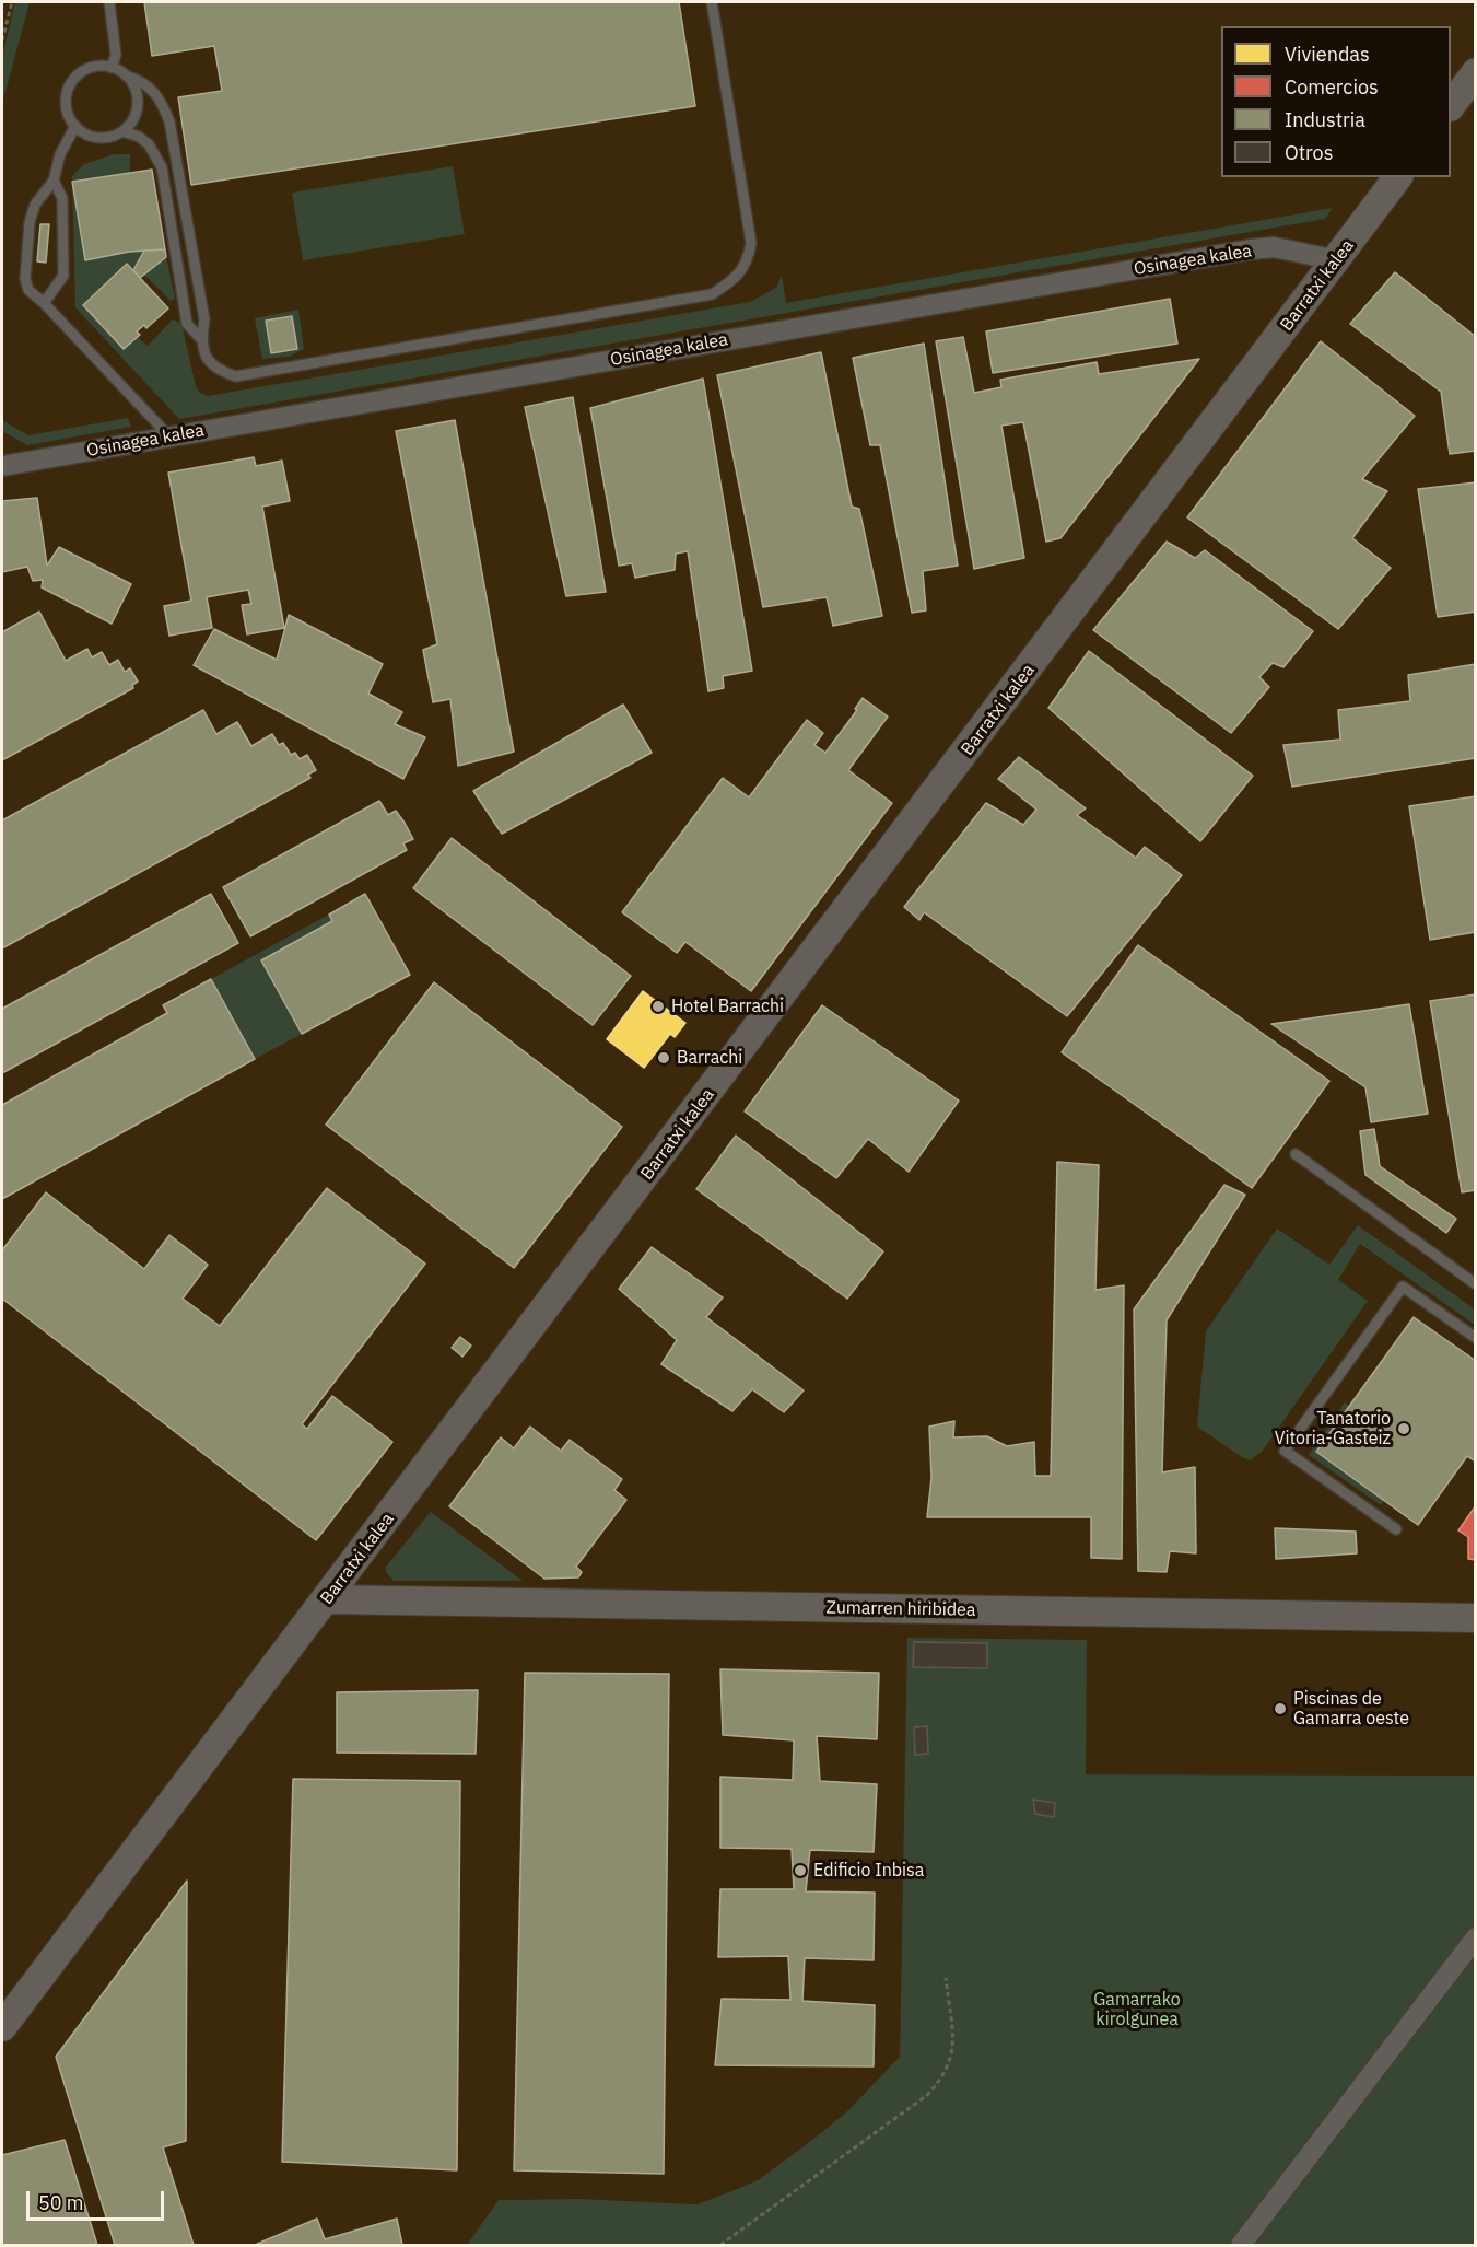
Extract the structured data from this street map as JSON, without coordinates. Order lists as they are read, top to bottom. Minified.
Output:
{"streets":{"street":["Osinagea kalea","Barratxi kalea","Zumarren hiribidea"]},"crossings":[["Osinagea kalea","Barratxi kalea"],["Barratxi kalea","Zumarren hiribidea"]],"parks":["Gamarrako kirolgunea"],"places":["Hotel Barrachi","Barrachi","Tanatorio Vitoria-Gasteiz","Piscinas de Gamarra oeste","Edificio Inbisa"],"legend":["Viviendas","Comercios","Industria","Otros"],"scale_bar":"50 m"}
